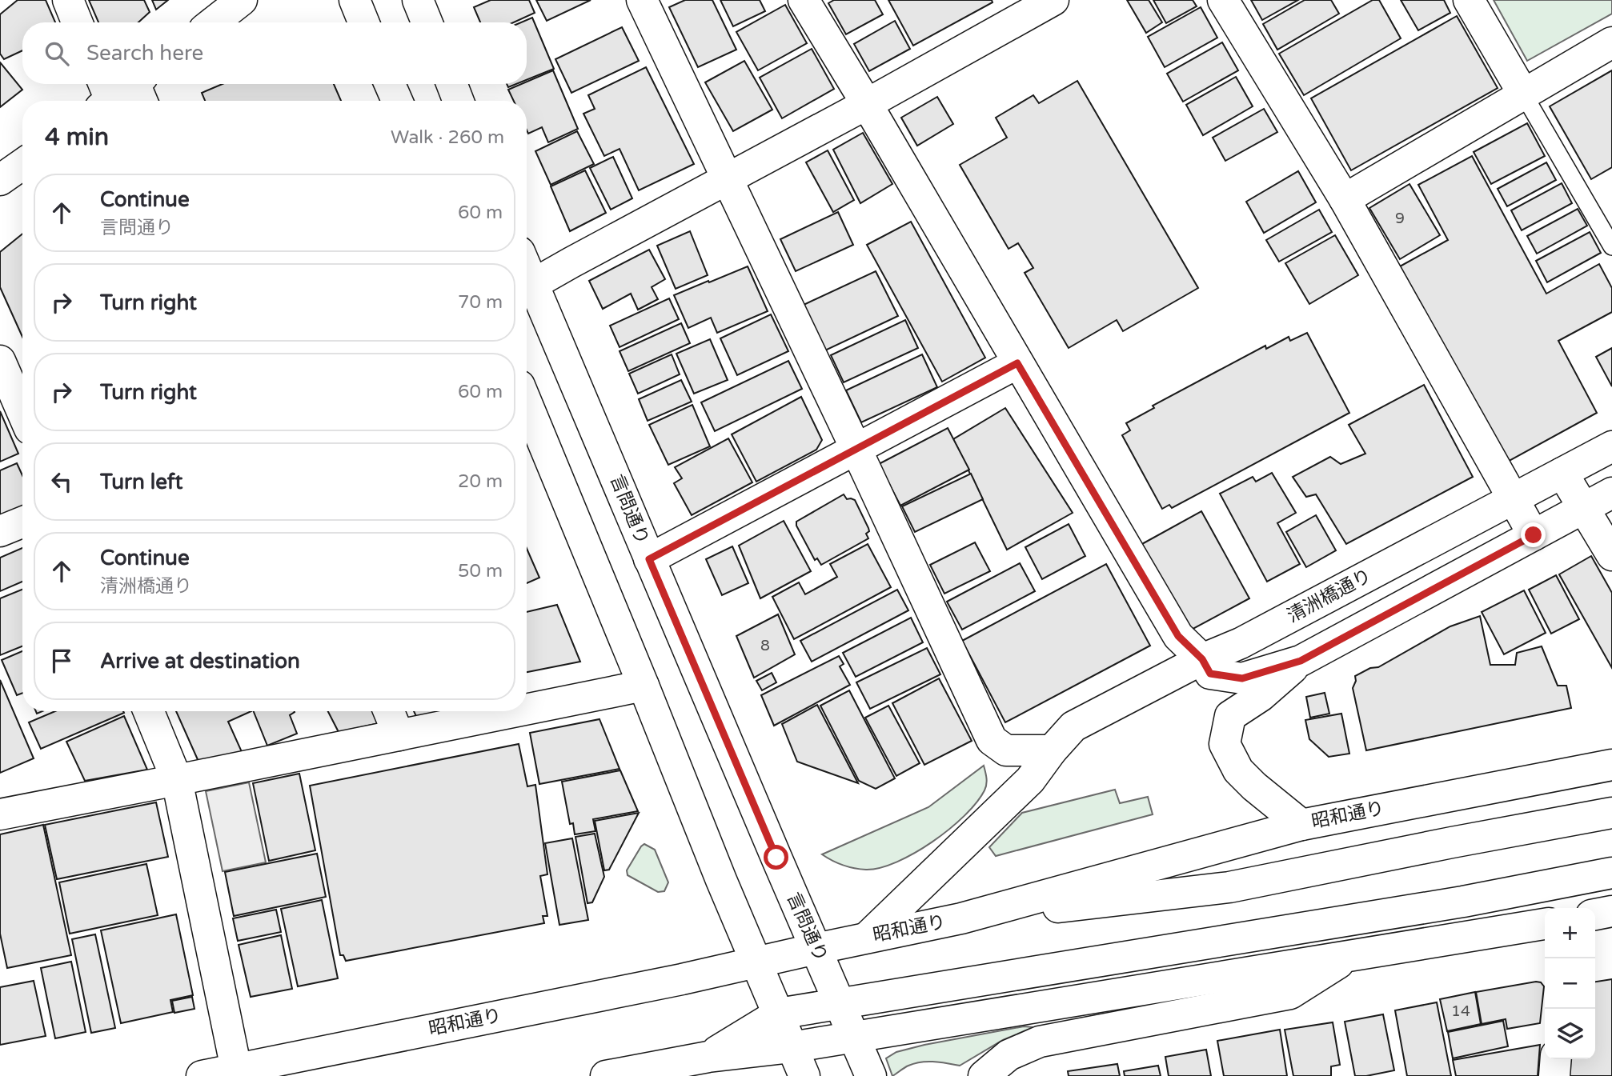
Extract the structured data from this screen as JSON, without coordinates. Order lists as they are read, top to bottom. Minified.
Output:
{"streets":{"main road":["言問通り","清洲橋通り","昭和通り"]},"crossings":[["言問通り","昭和通り"],["清洲橋通り","昭和通り"]],"house_numbers":["9","8","14"],"page":{"search":"Search here","heading":["4 min","Walk · 260 m"],"list":[["Continue","言問通り","60 m"],["Turn right","70 m"],["Turn right","60 m"],["Turn left","20 m"],["Continue","清洲橋通り","50 m"],"Arrive at destination"],"map_buttons":["+","−"]}}
